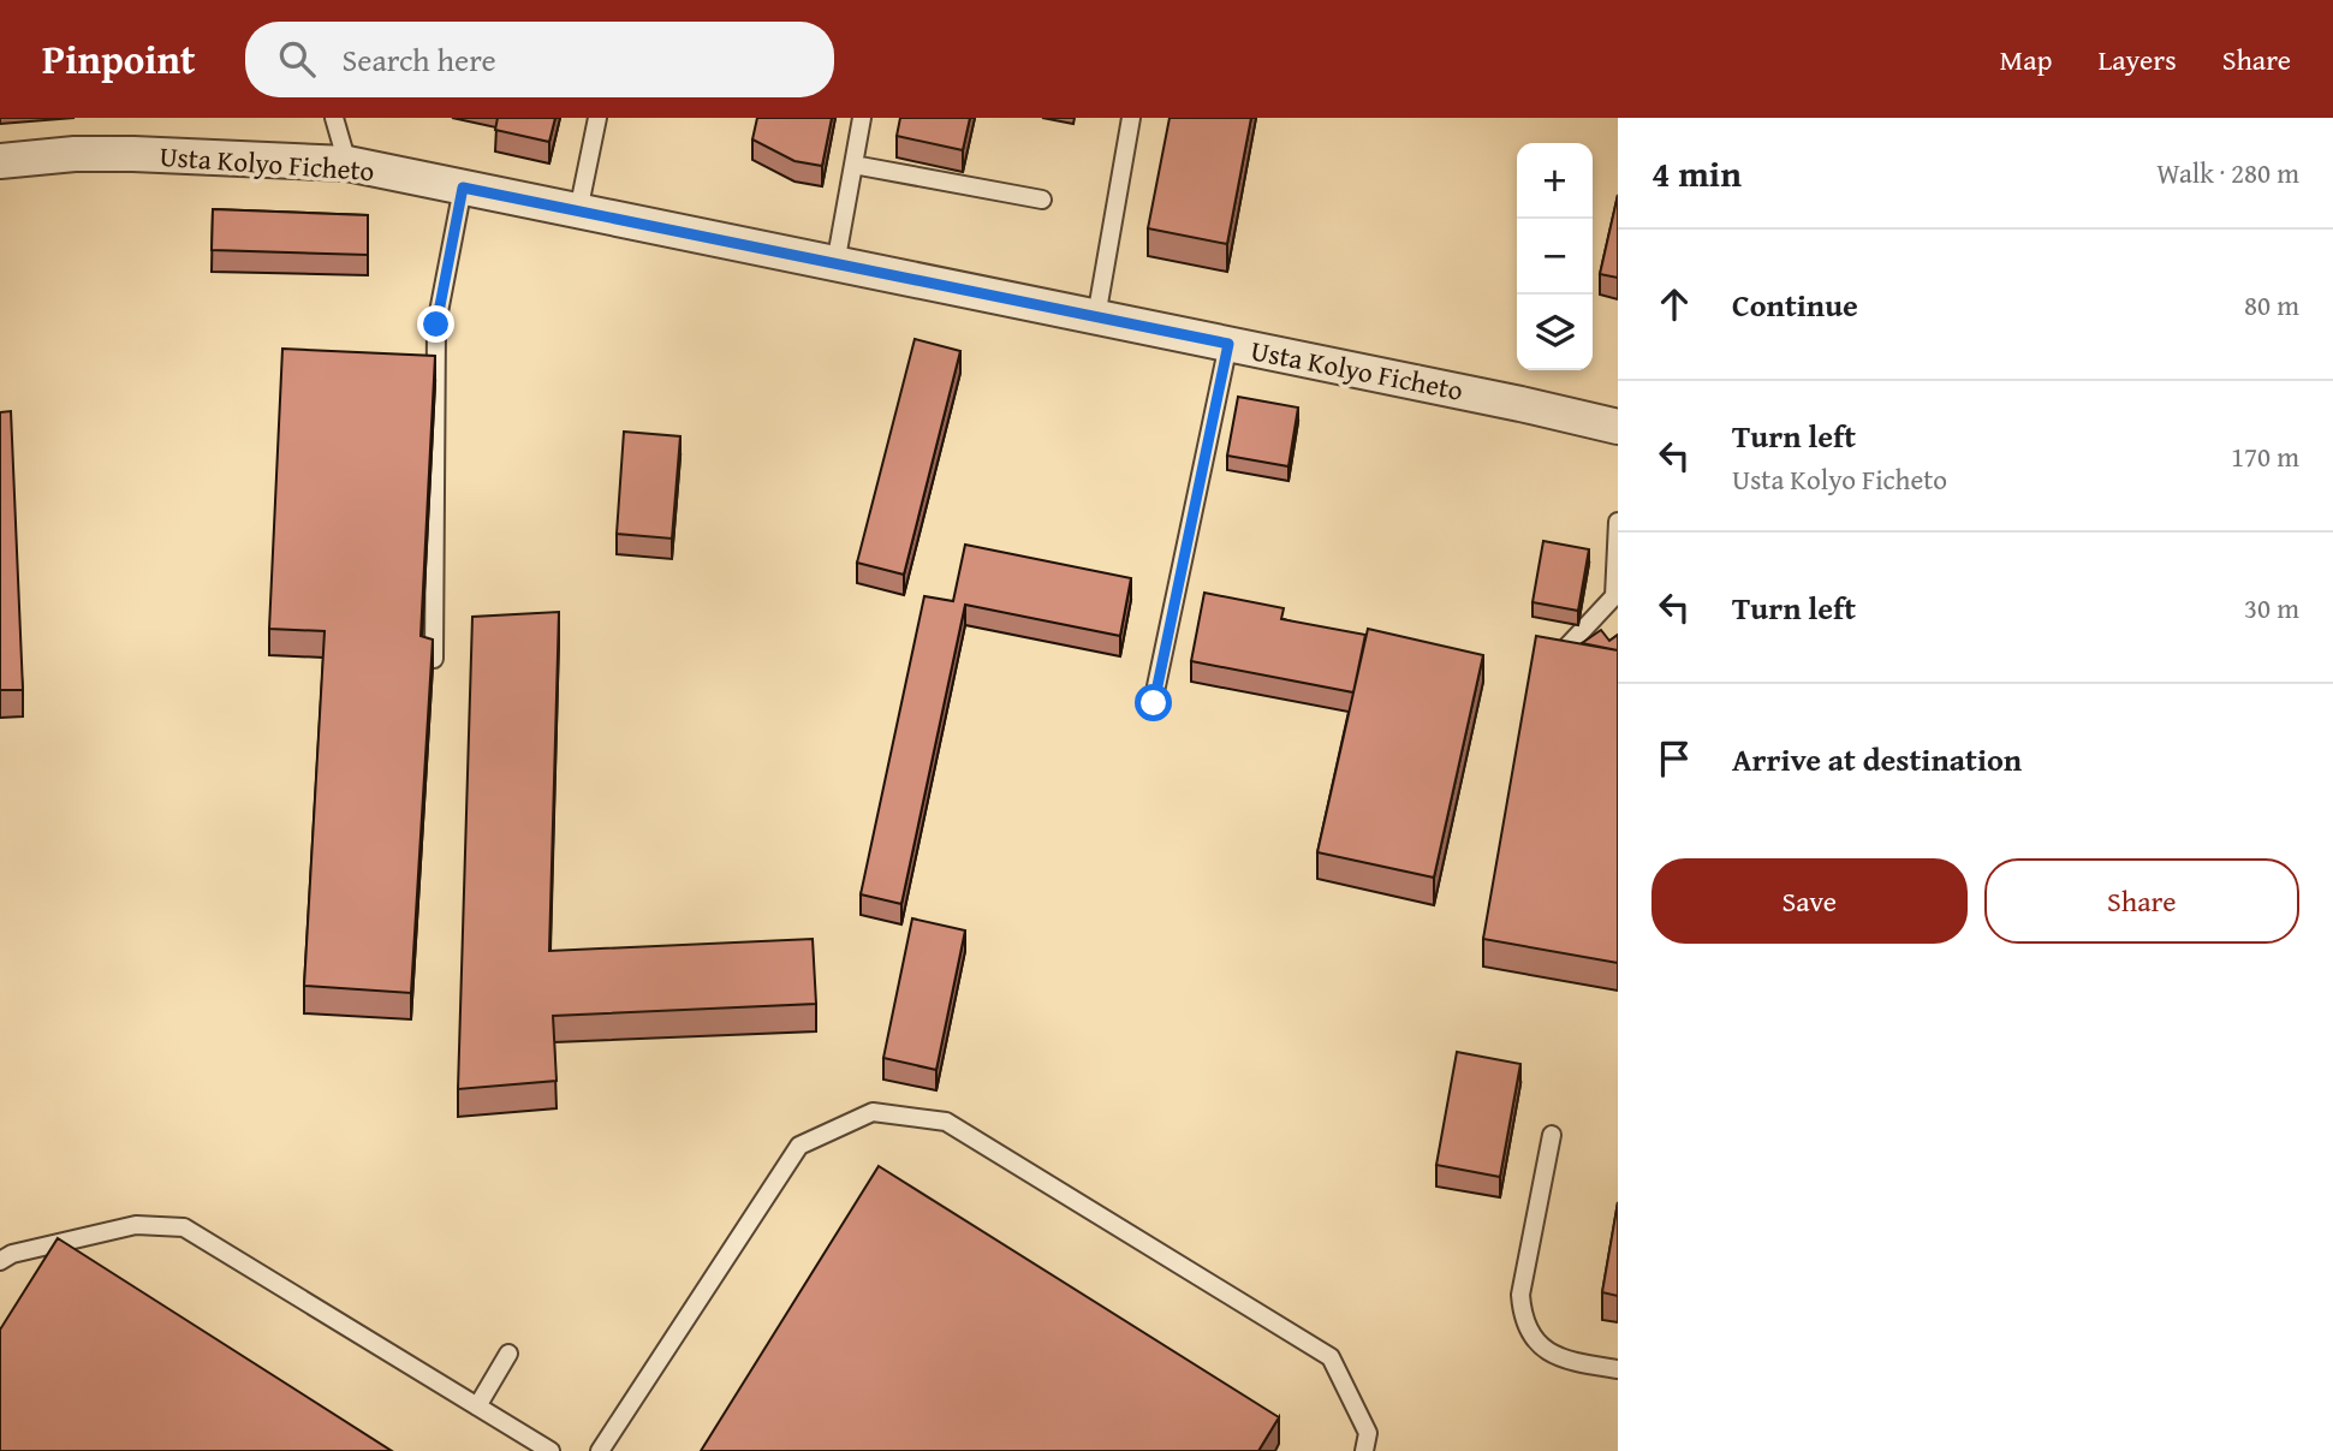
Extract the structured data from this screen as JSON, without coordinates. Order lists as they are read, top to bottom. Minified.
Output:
{"streets":{"street":["Usta Kolyo Ficheto"]},"page":{"header":"Pinpoint","search":"Search here","nav":["Map","Layers","Share"],"heading":["4 min","Walk · 280 m"],"map_buttons":["+","−"],"list":[["Continue","80 m"],["Turn left","Usta Kolyo Ficheto","170 m"],["Turn left","30 m"],"Arrive at destination"],"buttons":["Save","Share"]}}
